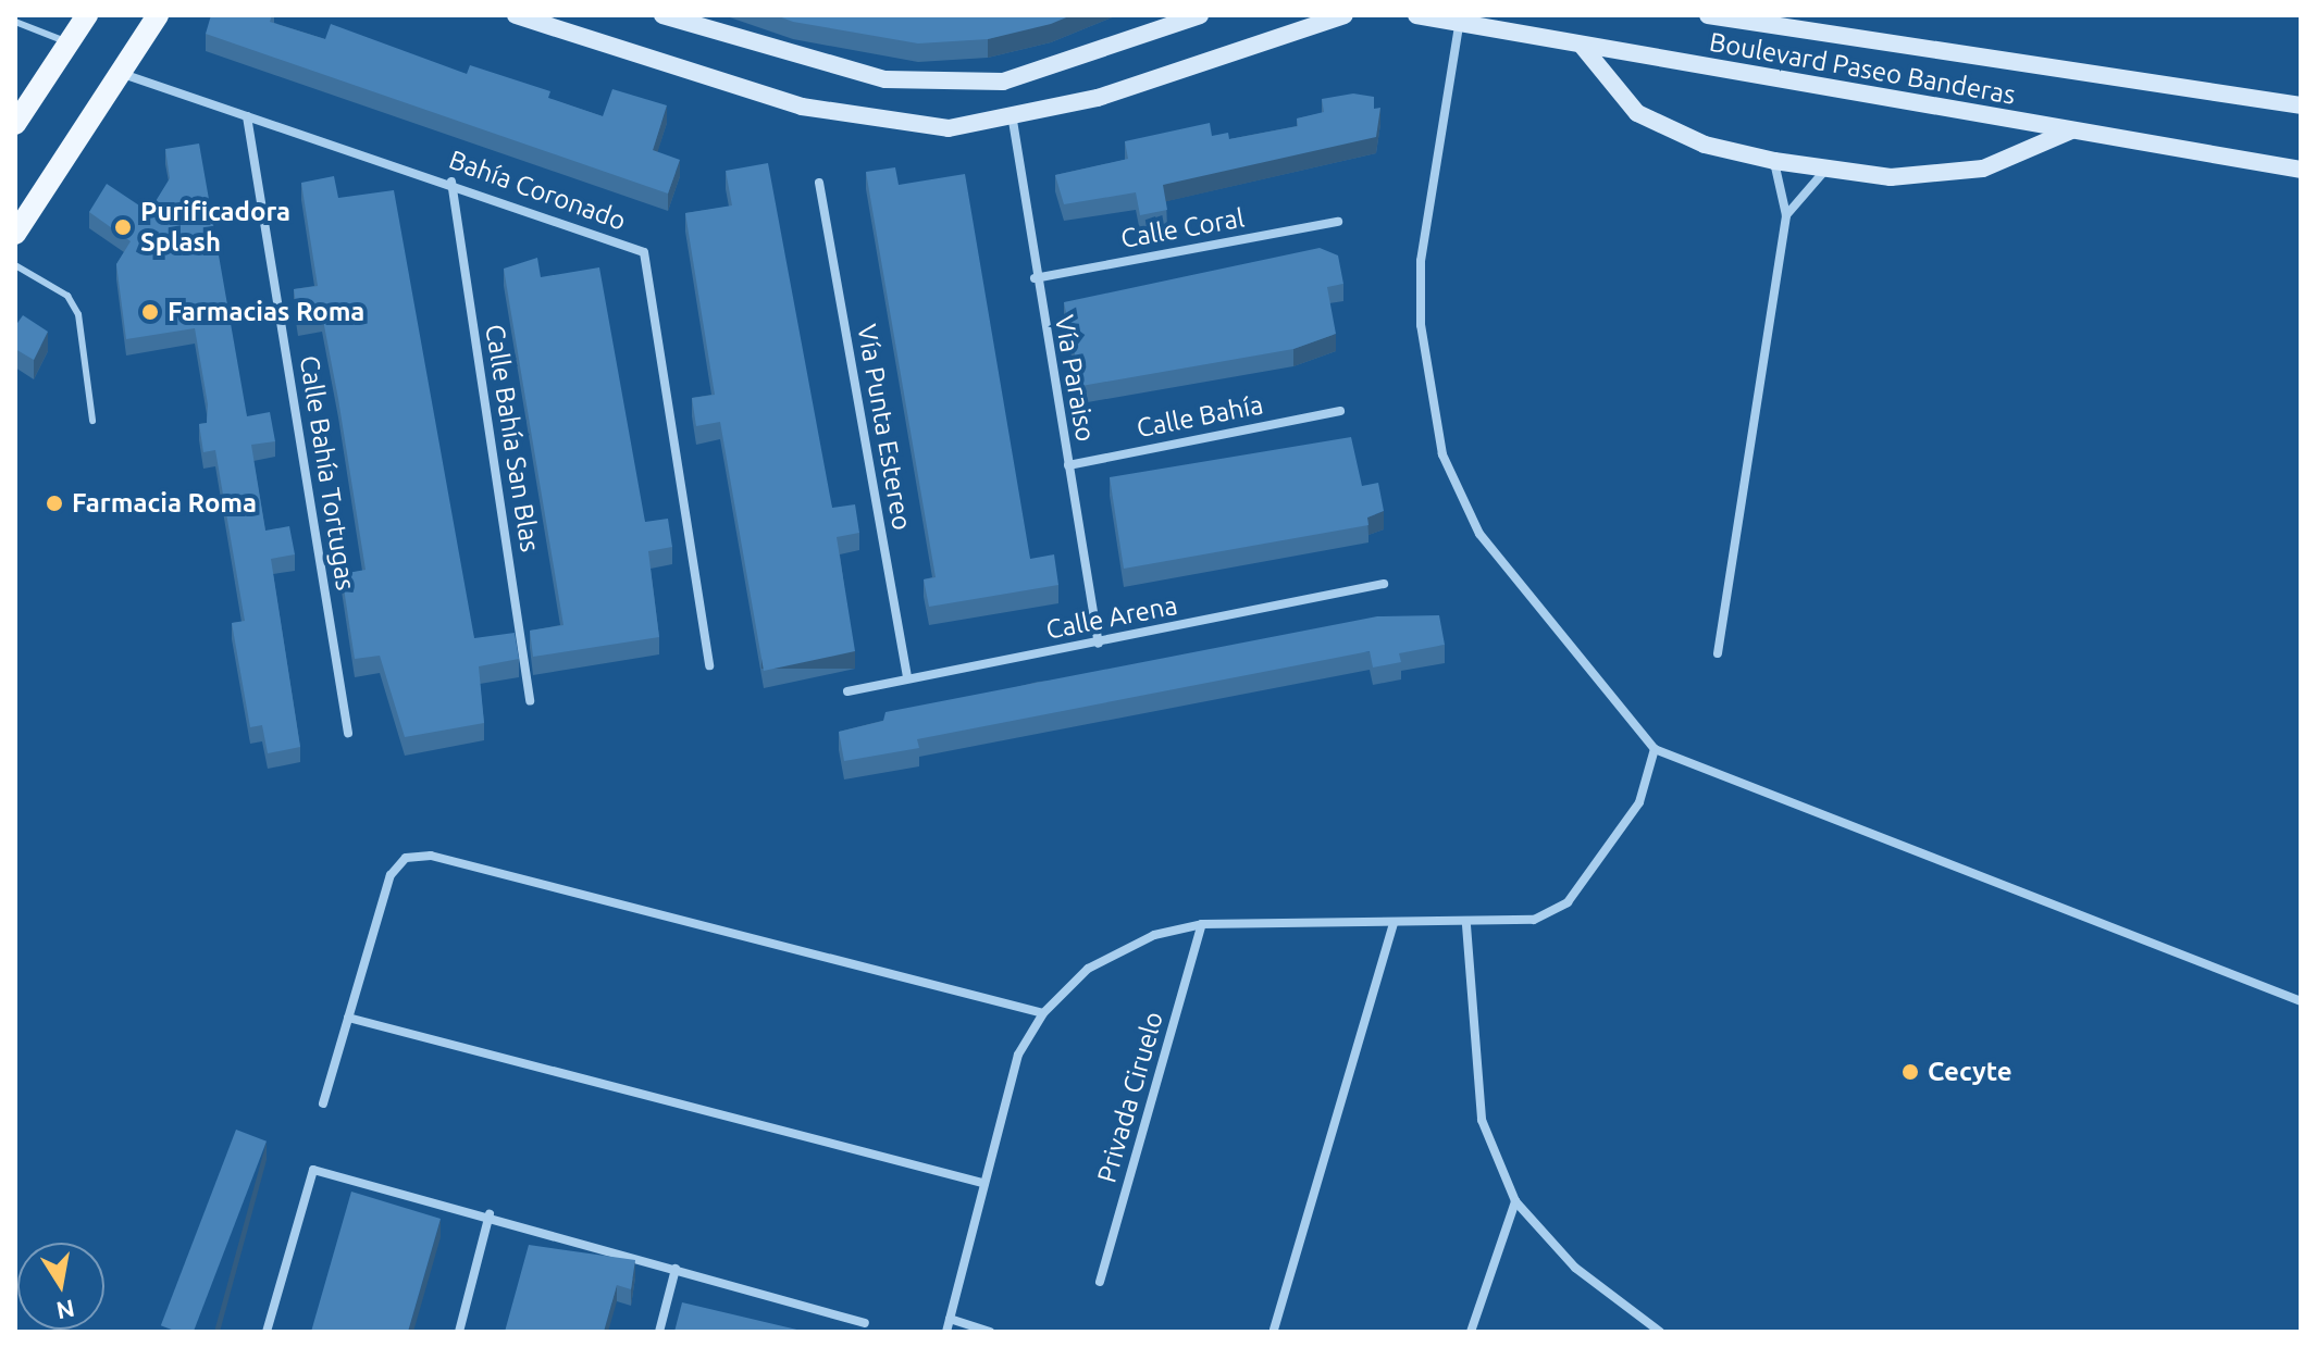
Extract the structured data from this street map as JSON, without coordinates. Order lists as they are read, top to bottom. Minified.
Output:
{"streets":{"main road":["Boulevard Paseo Banderas"],"street":["Bahía Coronado","Calle Coral","Vía Paraiso","Calle Bahía","Vía Punta Estereo","Calle Bahía San Blas","Calle Bahía Tortugas","Calle Arena","Privada Ciruelo"]},"crossings":[["Bahía Coronado","Calle Bahía San Blas"],["Bahía Coronado","Calle Bahía Tortugas"],["Calle Coral","Vía Paraiso"],["Vía Paraiso","Calle Bahía"],["Vía Paraiso","Calle Arena"],["Vía Punta Estereo","Calle Arena"]],"places":["Purificadora Splash","Farmacias Roma","Farmacia Roma","Cecyte"],"north":"bottom"}
